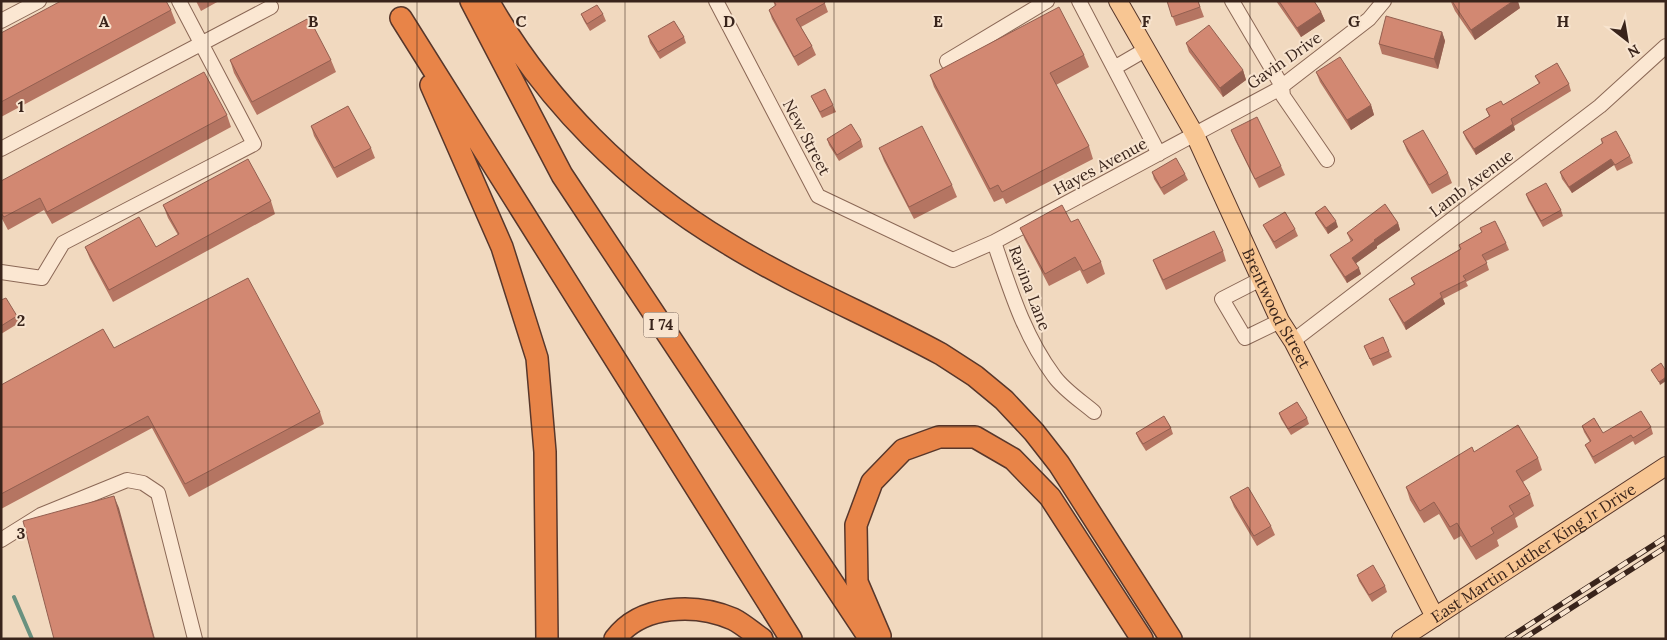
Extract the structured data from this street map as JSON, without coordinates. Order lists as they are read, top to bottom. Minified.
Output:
{"streets":{"highway":["I 74"],"main road":["Brentwood Street","East Martin Luther King Jr Drive"],"street":["Gavin Drive","New Street","Hayes Avenue","Lamb Avenue","Ravina Lane"]},"crossings":[["Gavin Drive","Hayes Avenue"],["Gavin Drive","Brentwood Street"],["New Street","Hayes Avenue"],["New Street","Ravina Lane"],["Hayes Avenue","Ravina Lane"],["Hayes Avenue","Brentwood Street"],["Lamb Avenue","Brentwood Street"],["Brentwood Street","East Martin Luther King Jr Drive"]],"north":"bottom right","grid":{"columns":["A","B","C","D","E","F","G","H"],"rows":["1","2","3"]}}
